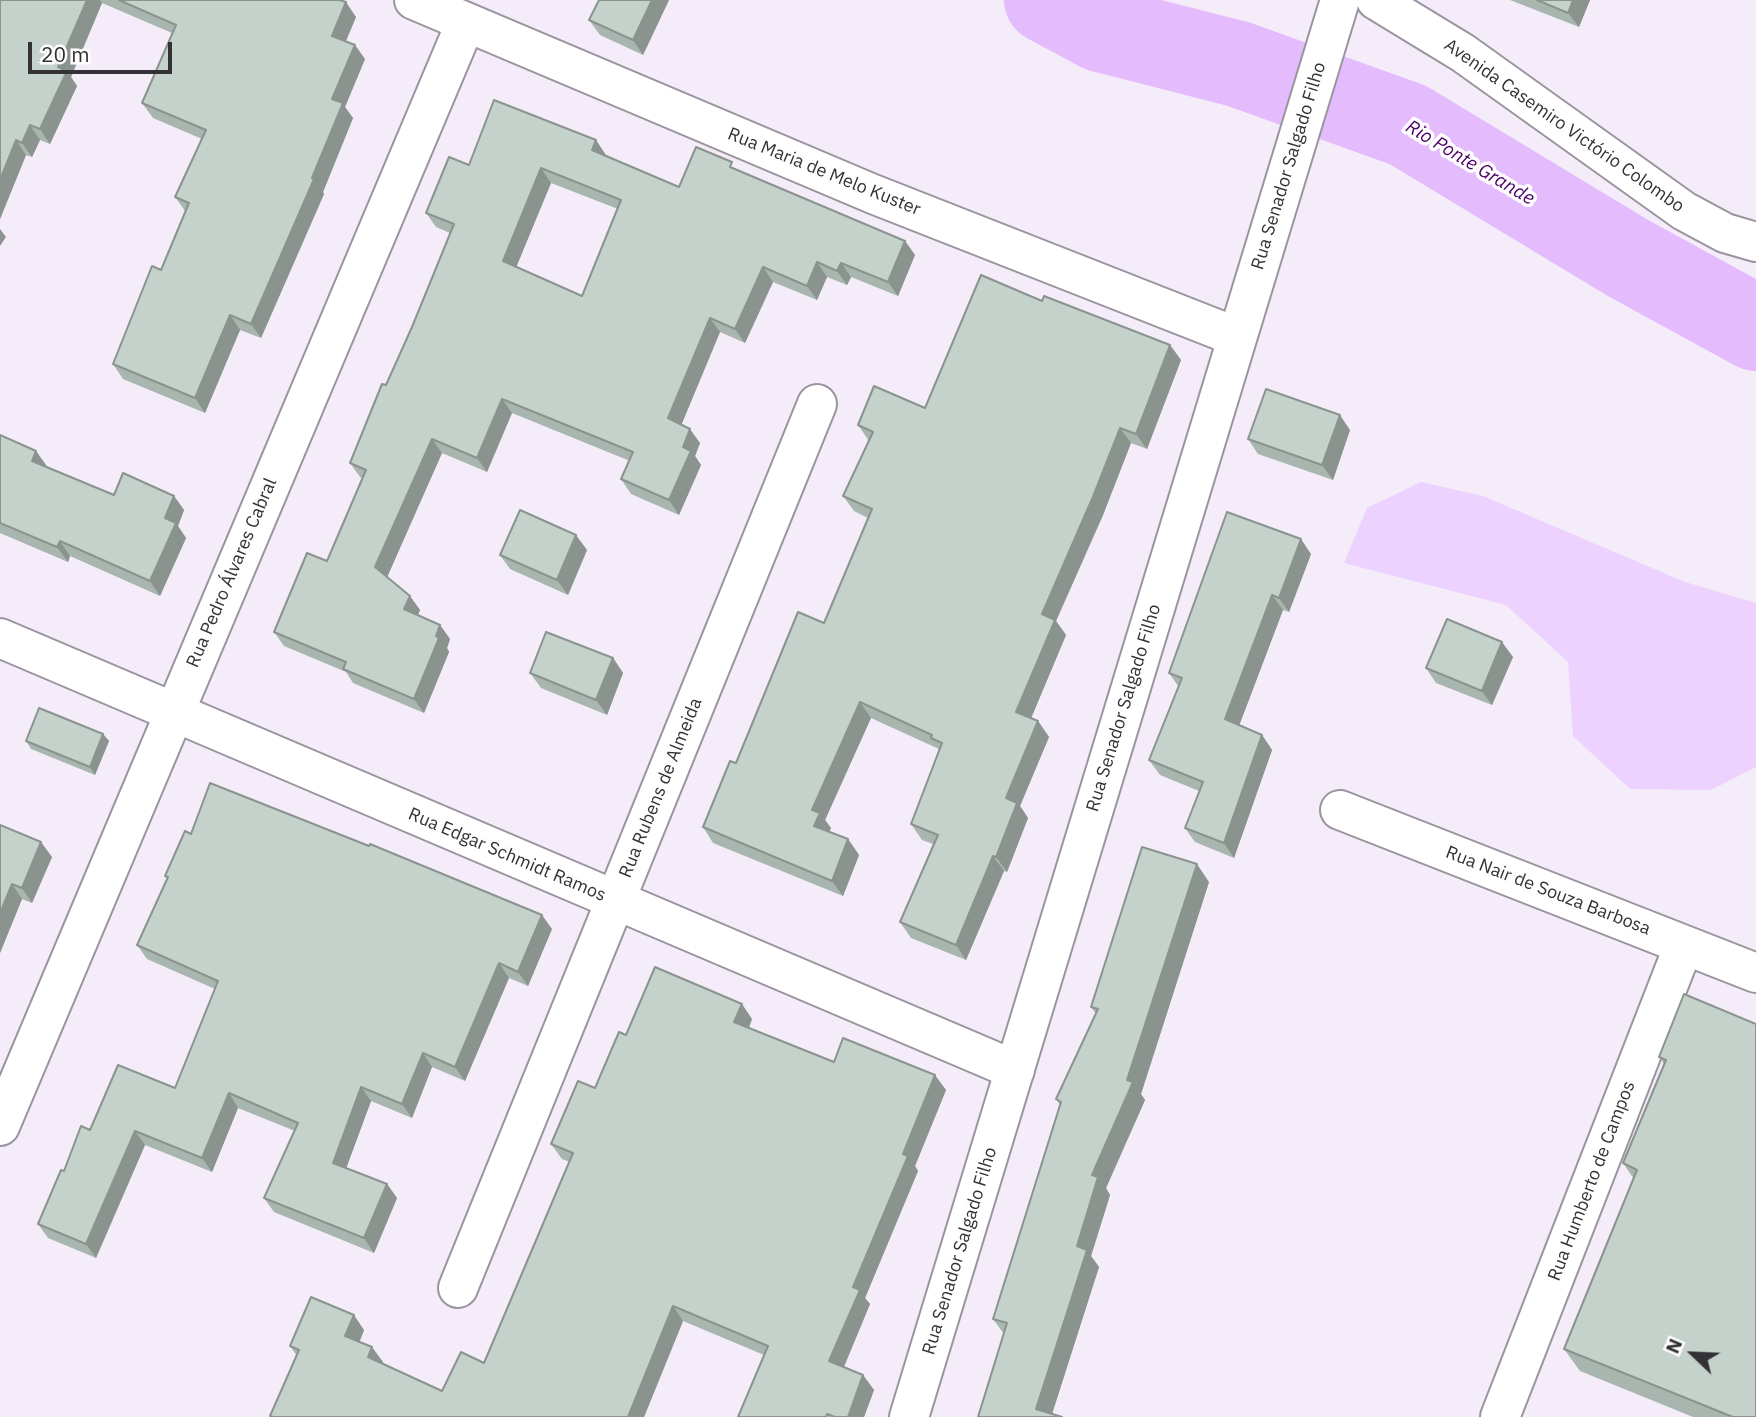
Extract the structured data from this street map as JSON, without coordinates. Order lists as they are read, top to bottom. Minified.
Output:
{"streets":{"street":["Avenida Casemiro Victório Colombo","Rua Senador Salgado Filho","Rua Maria de Melo Kuster","Rua Pedro Álvares Cabral","Rua Rubens de Almeida","Rua Edgar Schmidt Ramos","Rua Nair de Souza Barbosa","Rua Humberto de Campos"]},"crossings":[["Rua Senador Salgado Filho","Rua Maria de Melo Kuster"],["Rua Senador Salgado Filho","Rua Edgar Schmidt Ramos"],["Rua Maria de Melo Kuster","Rua Pedro Álvares Cabral"],["Rua Pedro Álvares Cabral","Rua Edgar Schmidt Ramos"],["Rua Rubens de Almeida","Rua Edgar Schmidt Ramos"],["Rua Nair de Souza Barbosa","Rua Humberto de Campos"]],"water":["Rio Ponte Grande"],"scale_bar":"20 m","north":"top left"}
